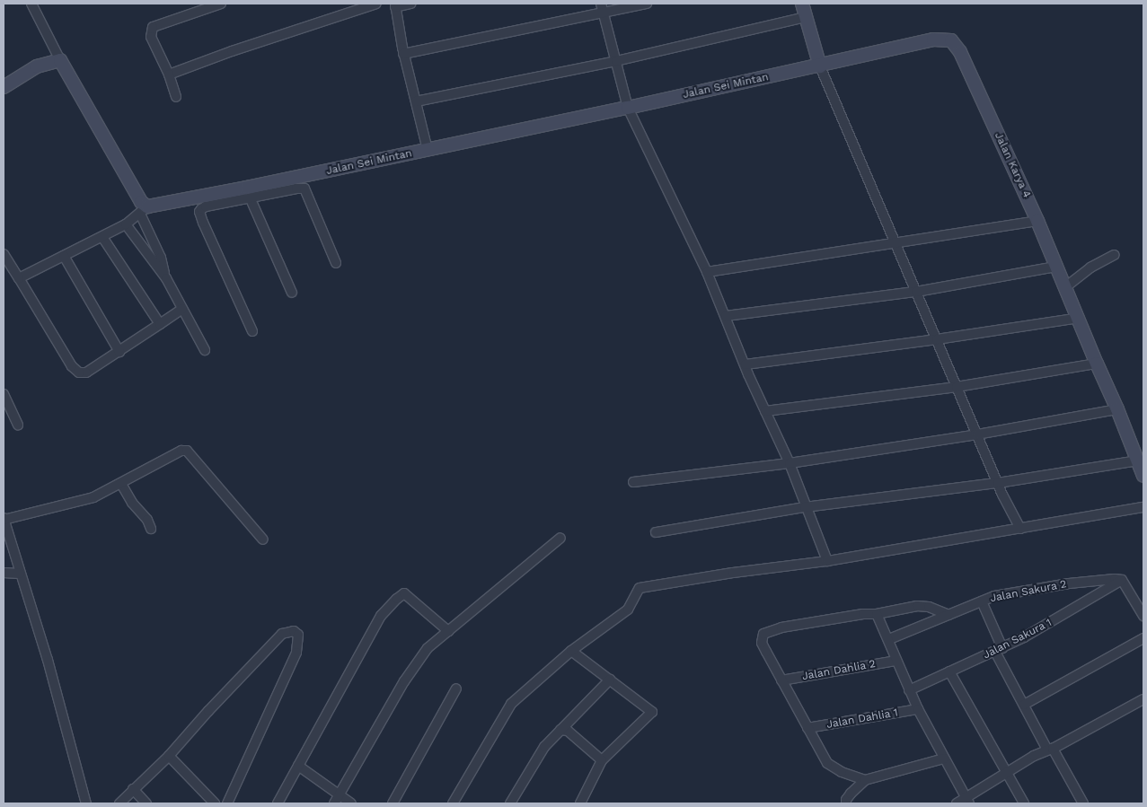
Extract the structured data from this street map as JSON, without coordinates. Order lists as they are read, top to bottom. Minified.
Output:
{"streets":{"street":["Jalan Sei Mintan","Jalan Karya 4","Jalan Sakura 2","Jalan Sakura 1","Jalan Dahlia 2","Jalan Dahlia 1"]},"crossings":[["Jalan Sei Mintan","Jalan Karya 4"],["Jalan Sakura 2","Jalan Sakura 1"]]}
